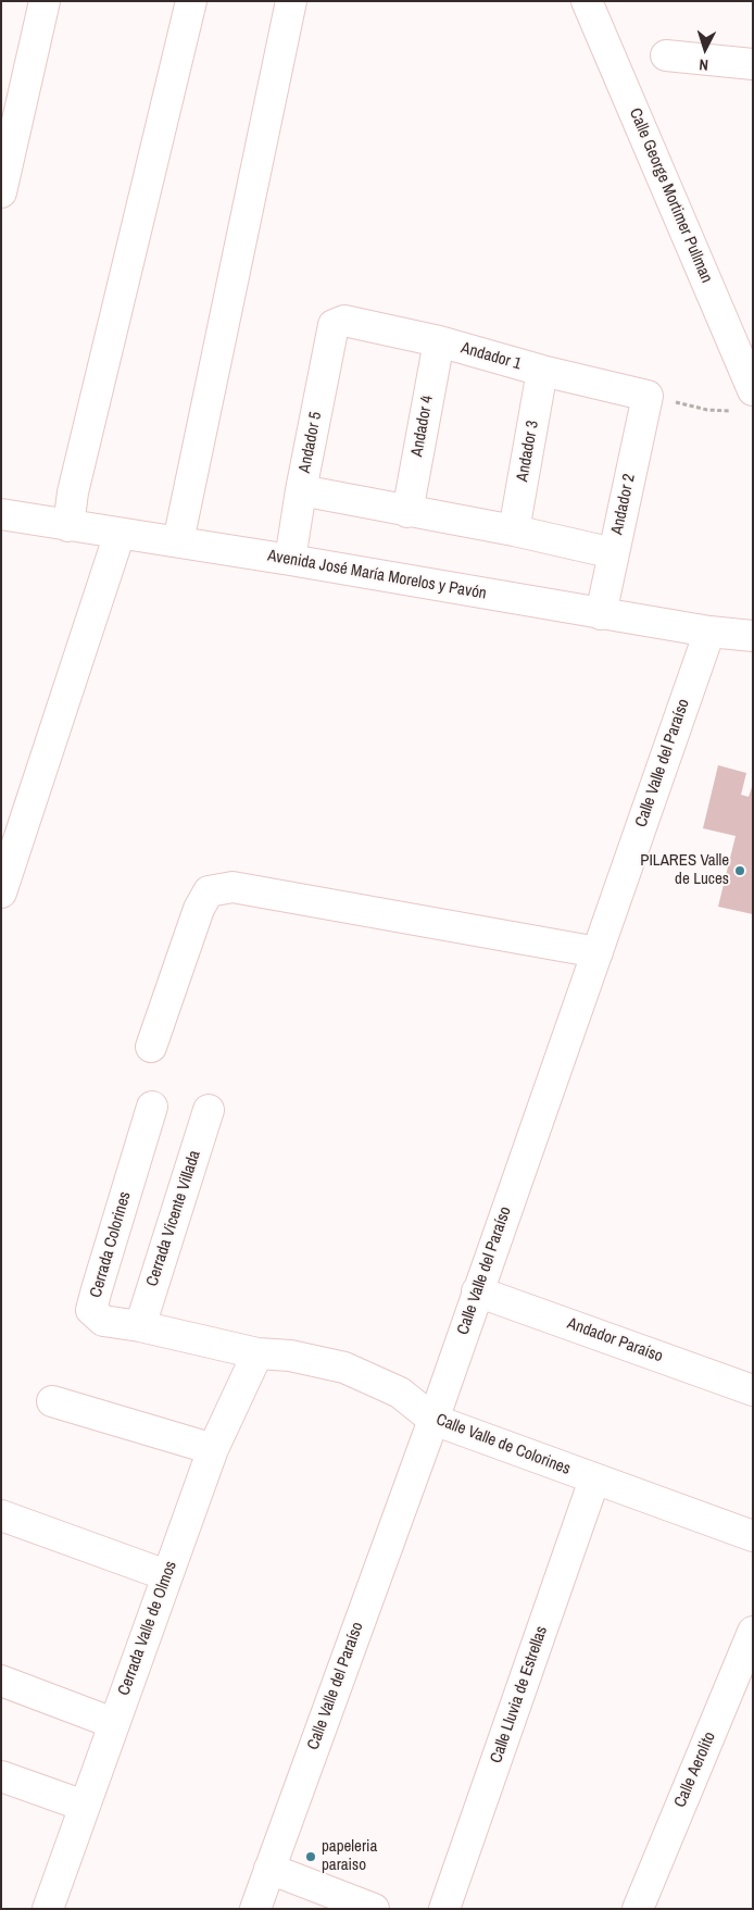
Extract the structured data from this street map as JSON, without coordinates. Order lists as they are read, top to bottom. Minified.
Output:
{"streets":{"street":["Calle George Mortimer Pullman","Andador 1","Andador 4","Andador 5","Andador 3","Andador 2","Avenida José María Morelos y Pavón","Calle Valle del Paraíso","Cerrada Vicente Villada","Cerrada Colorines","Andador Paraíso","Calle Valle de Colorines","Cerrada Valle de Olmos","Calle Lluvia de Estrellas","Calle Aerolito"]},"crossings":[["Andador 1","Andador 4"],["Andador 1","Andador 5"],["Andador 1","Andador 3"],["Andador 1","Andador 2"],["Andador 5","Avenida José María Morelos y Pavón"],["Andador 2","Avenida José María Morelos y Pavón"],["Avenida José María Morelos y Pavón","Calle Valle del Paraíso"],["Calle Valle del Paraíso","Andador Paraíso"],["Calle Valle del Paraíso","Calle Valle de Colorines"],["Cerrada Vicente Villada","Cerrada Colorines"],["Cerrada Colorines","Calle Valle de Colorines"],["Cerrada Colorines","Cerrada Valle de Olmos"],["Calle Valle de Colorines","Cerrada Valle de Olmos"],["Calle Valle de Colorines","Calle Lluvia de Estrellas"]],"places":["PILARES Valle de Luces","papeleria paraiso"],"north":"bottom"}
